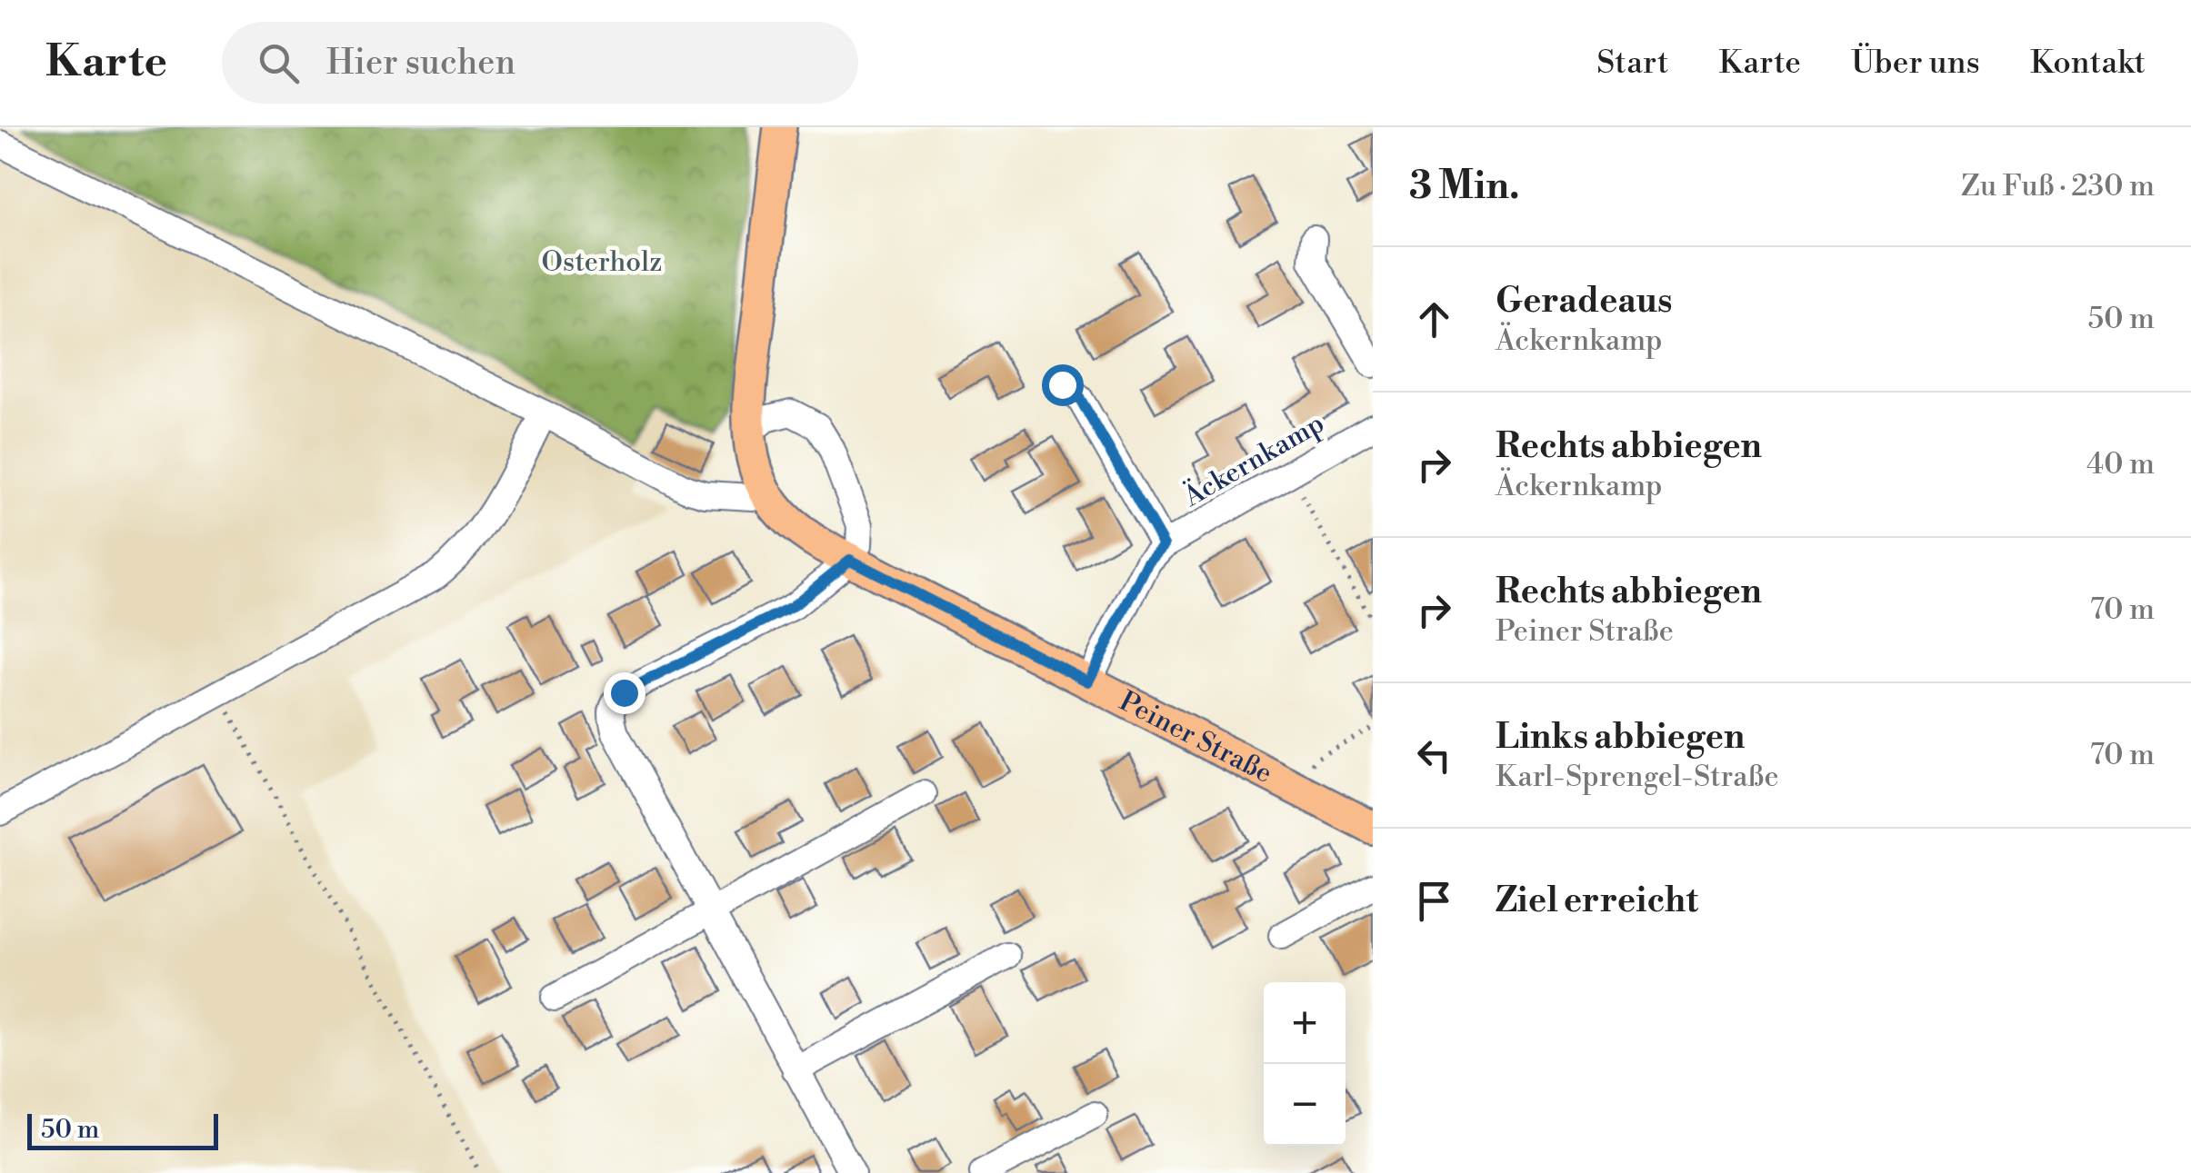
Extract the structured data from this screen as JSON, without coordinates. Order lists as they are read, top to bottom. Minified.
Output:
{"streets":{"main road":["Peiner Straße"],"street":["Äckernkamp"]},"crossings":[["Äckernkamp","Peiner Straße"]],"parks":["Osterholz"],"scale_bar":"50 m","page":{"header":"Karte","search":"Hier suchen","nav":["Start","Karte","Über uns","Kontakt"],"heading":["3 Min.","Zu Fuß · 230 m"],"list":[["Geradeaus","Äckernkamp","50 m"],["Rechts abbiegen","Äckernkamp","40 m"],["Rechts abbiegen","Peiner Straße","70 m"],["Links abbiegen","Karl-Sprengel-Straße","70 m"],"Ziel erreicht"],"map_buttons":["+","−"],"scale":"50 m"}}
